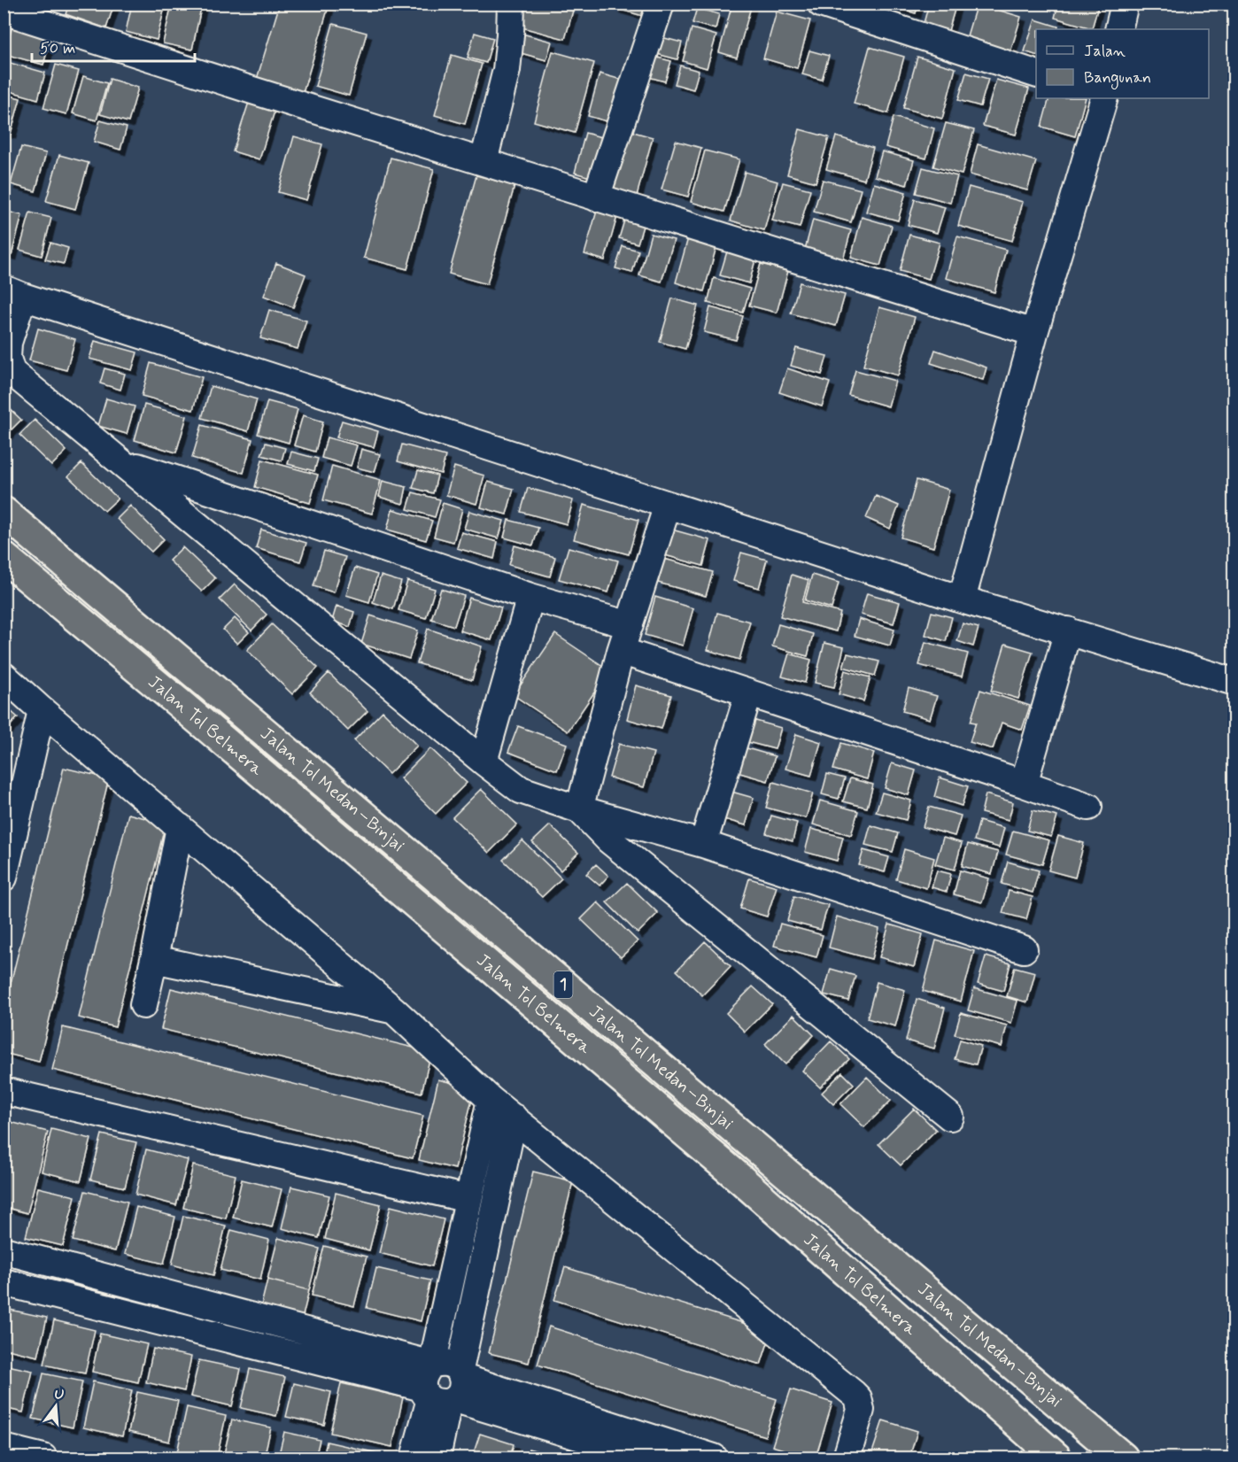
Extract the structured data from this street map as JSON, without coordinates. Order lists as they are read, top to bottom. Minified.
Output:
{"streets":{"highway":["Jalan Tol Belmera","Jalan Tol Medan–Binjai","1"]},"legend":["Jalan","Bangunan"],"scale_bar":"50 m","north":"top"}
